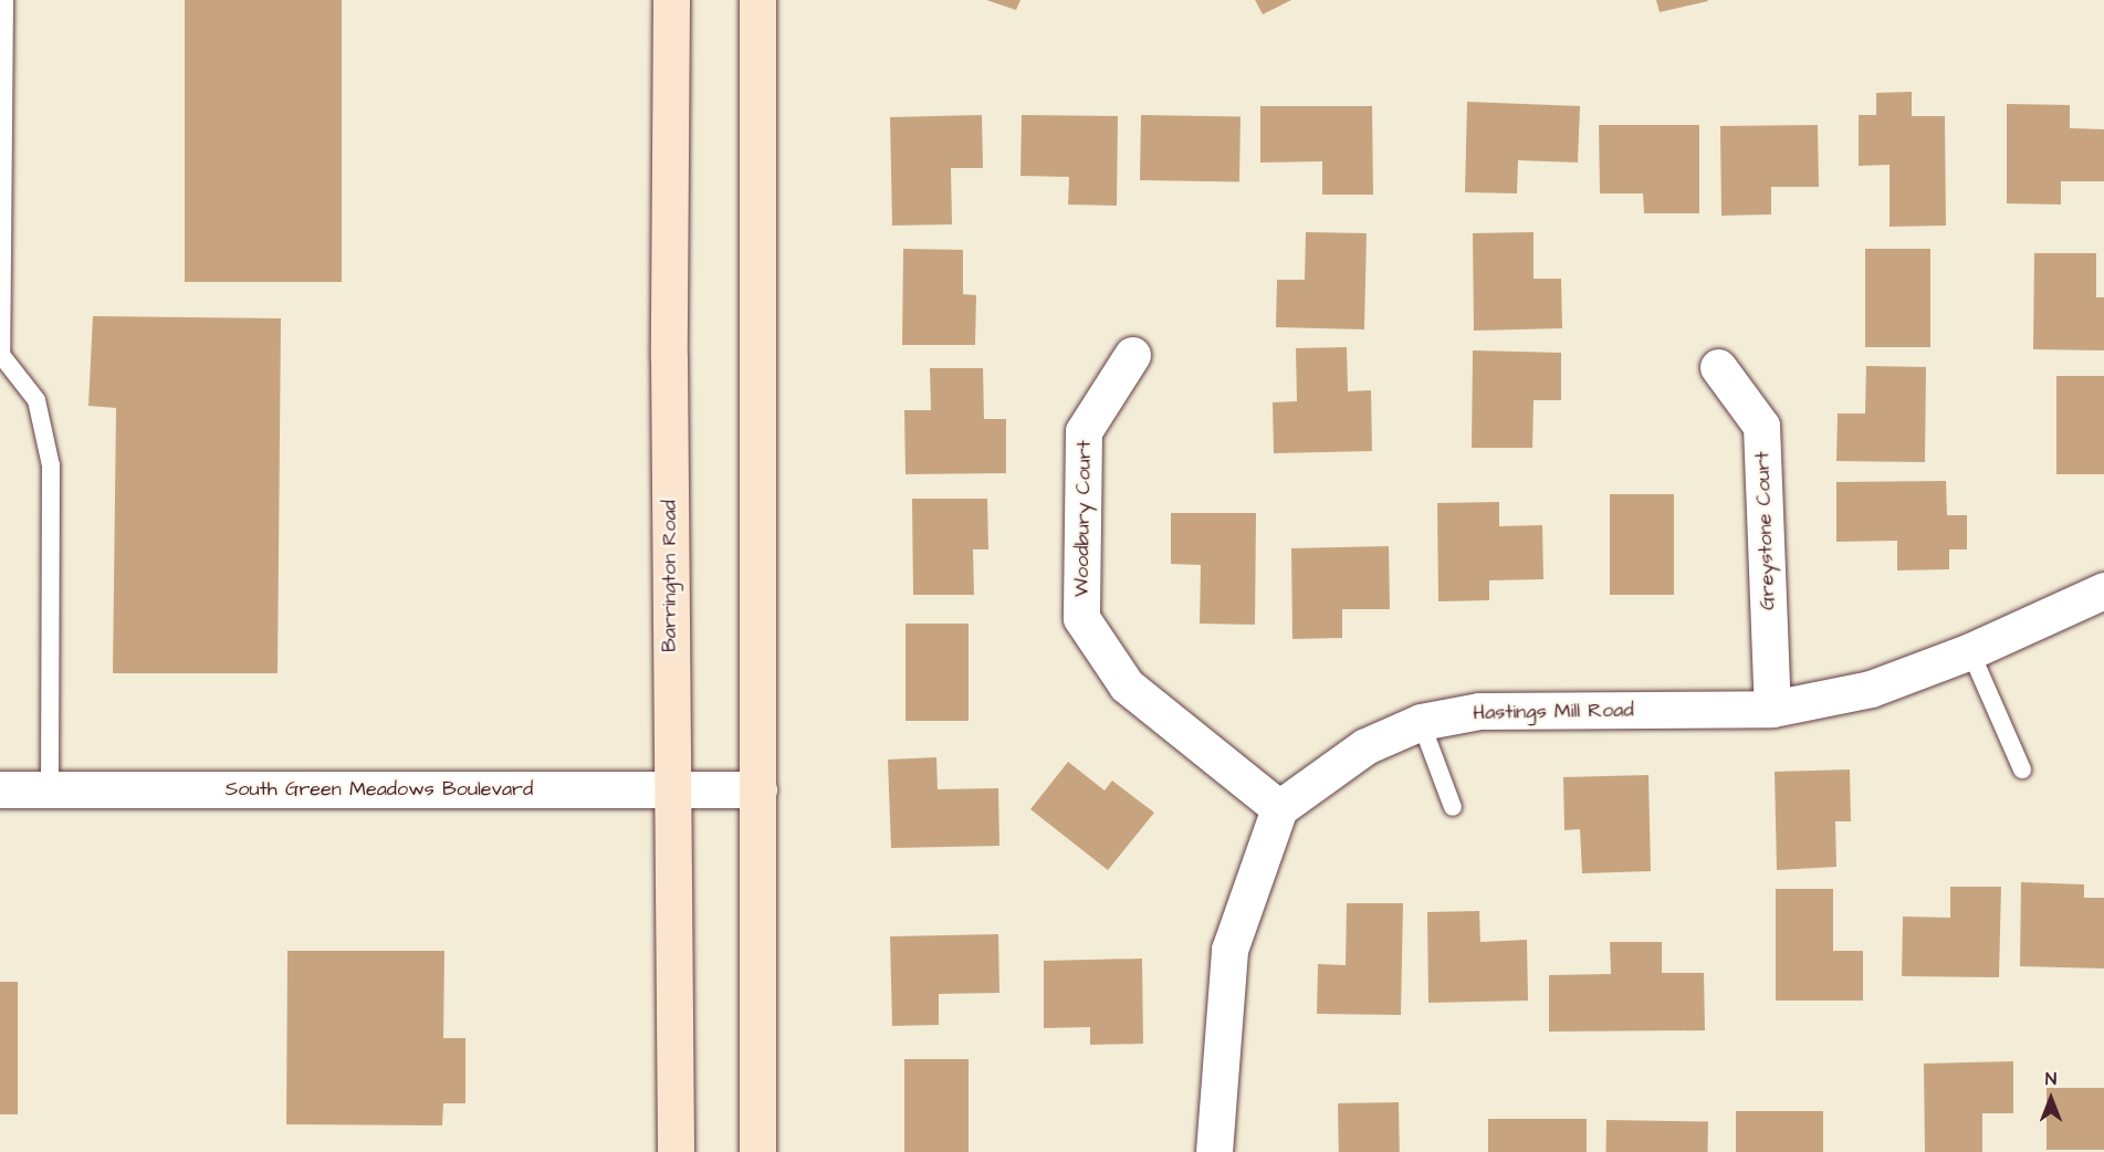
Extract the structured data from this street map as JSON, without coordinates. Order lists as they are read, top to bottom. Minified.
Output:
{"streets":{"main road":["Barrington Road"],"street":["Woodbury Court","Greystone Court","Hastings Mill Road","South Green Meadows Boulevard"]},"crossings":[["Woodbury Court","Hastings Mill Road"],["Greystone Court","Hastings Mill Road"],["Barrington Road","South Green Meadows Boulevard"]],"north":"top"}
